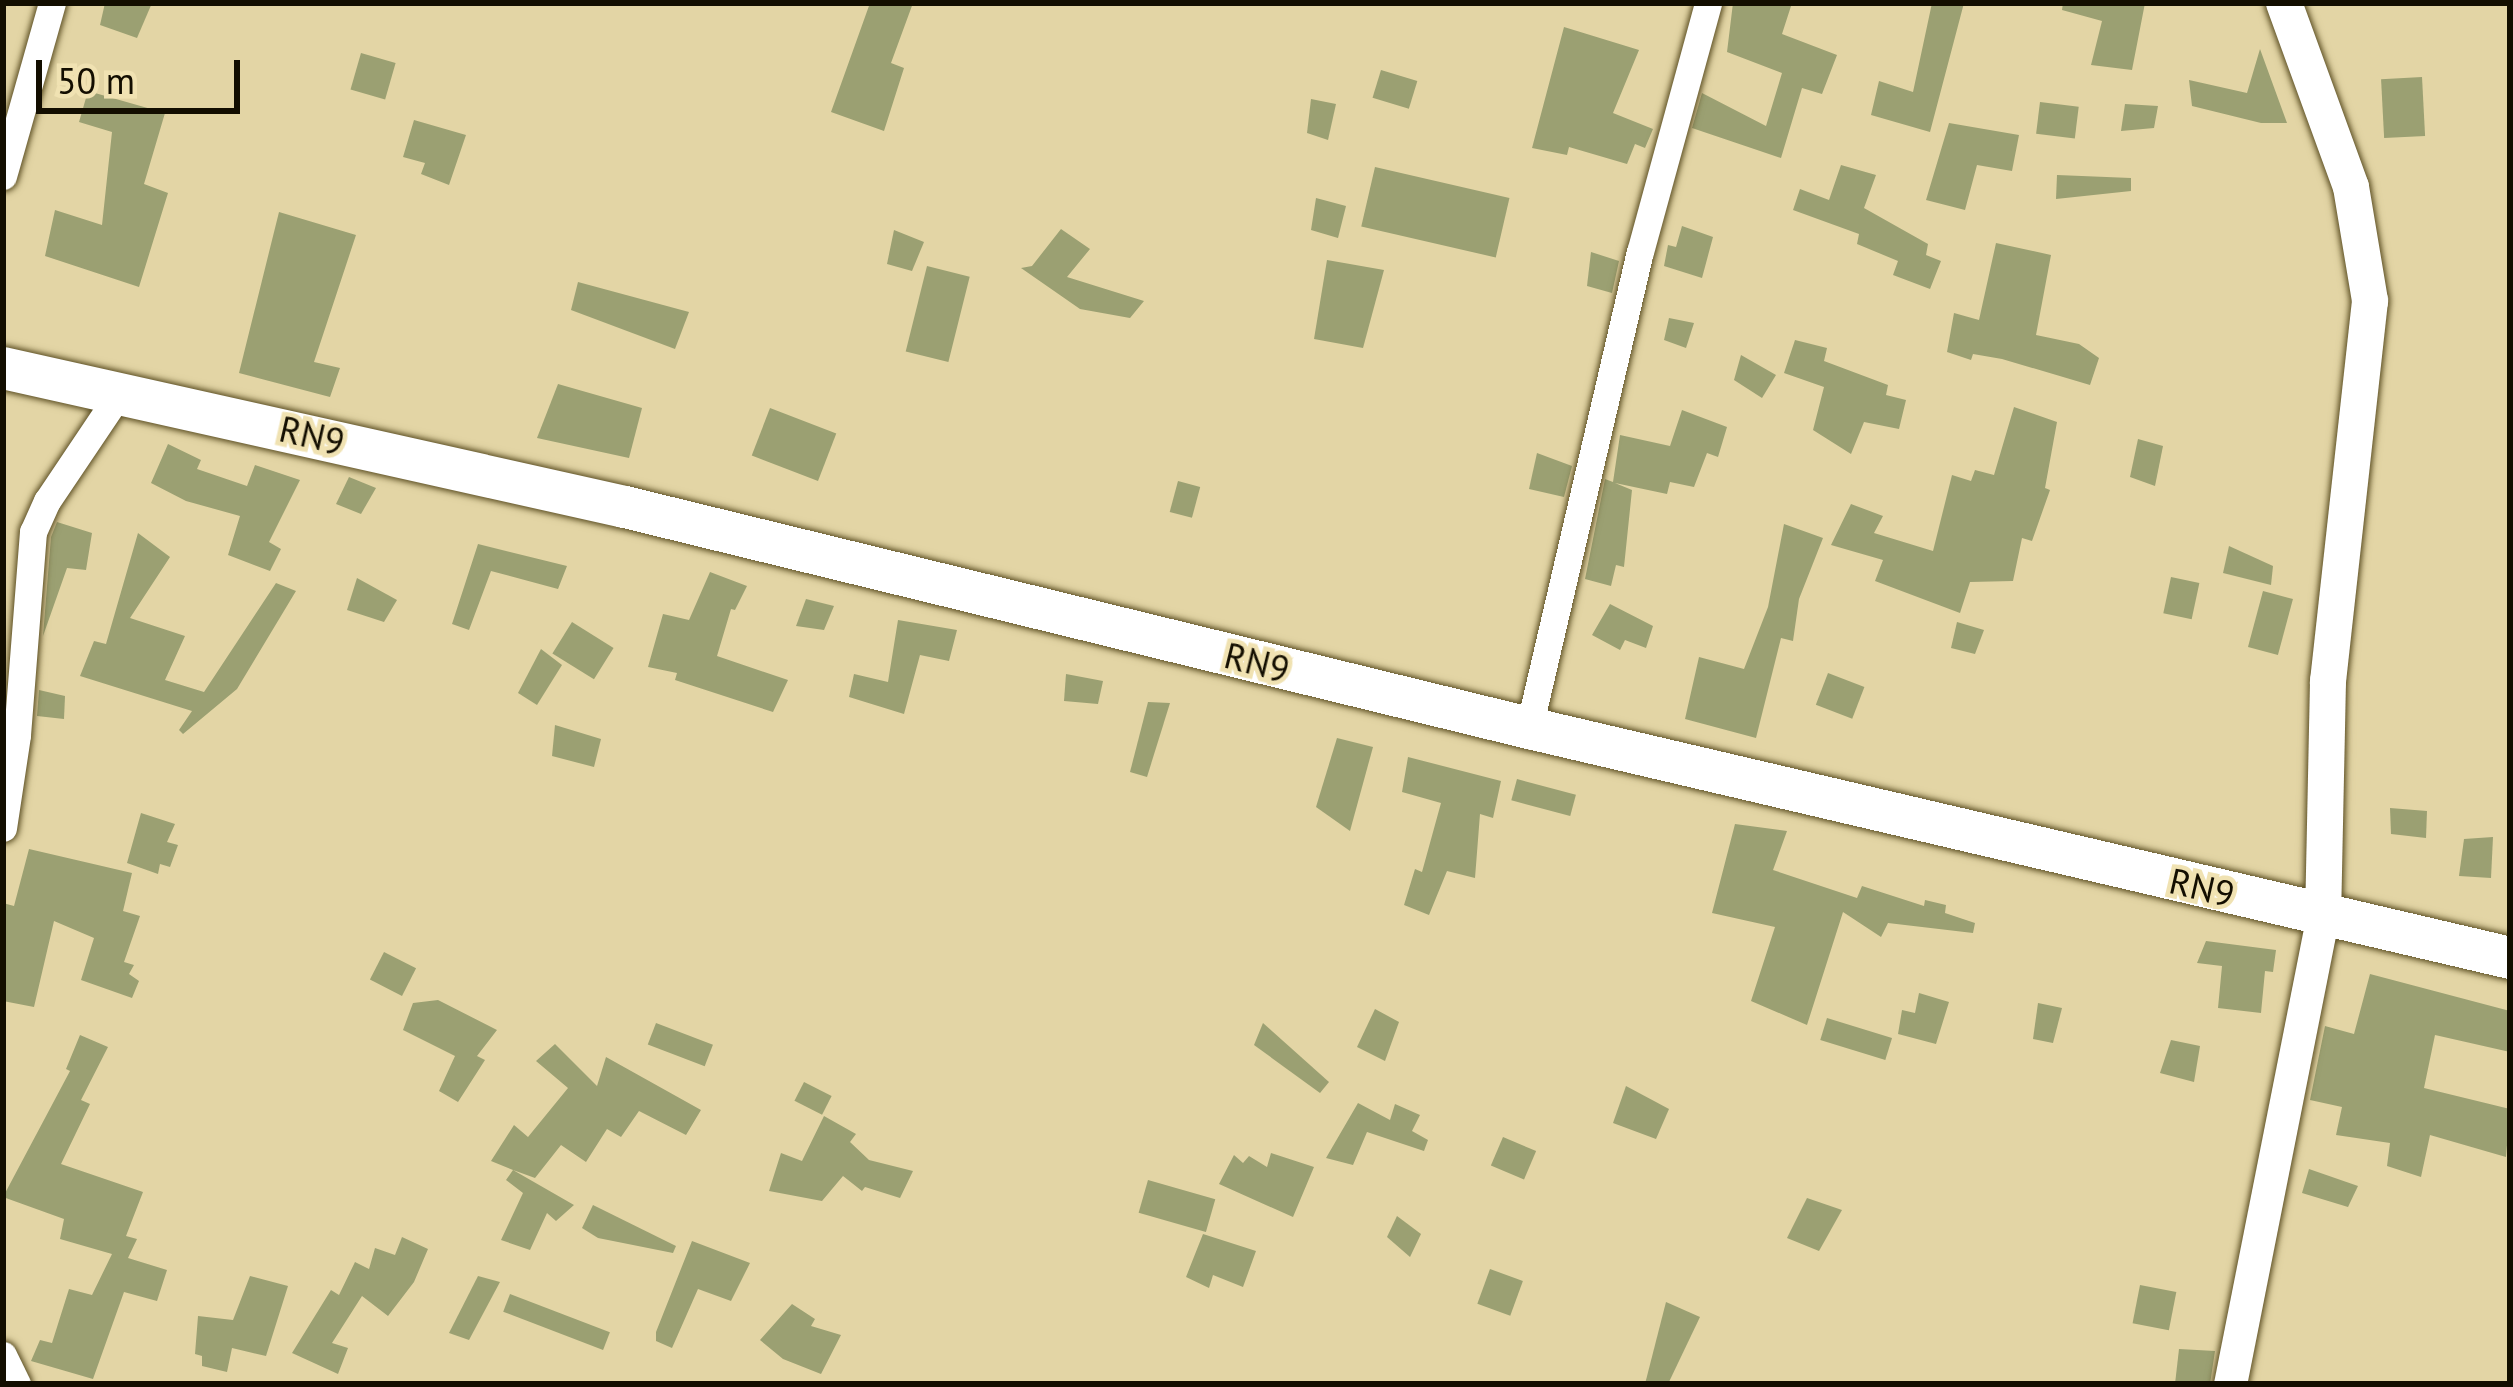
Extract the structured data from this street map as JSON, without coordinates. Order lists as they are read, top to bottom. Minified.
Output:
{"streets":{"main road":["RN9"]},"scale_bar":"50 m"}
